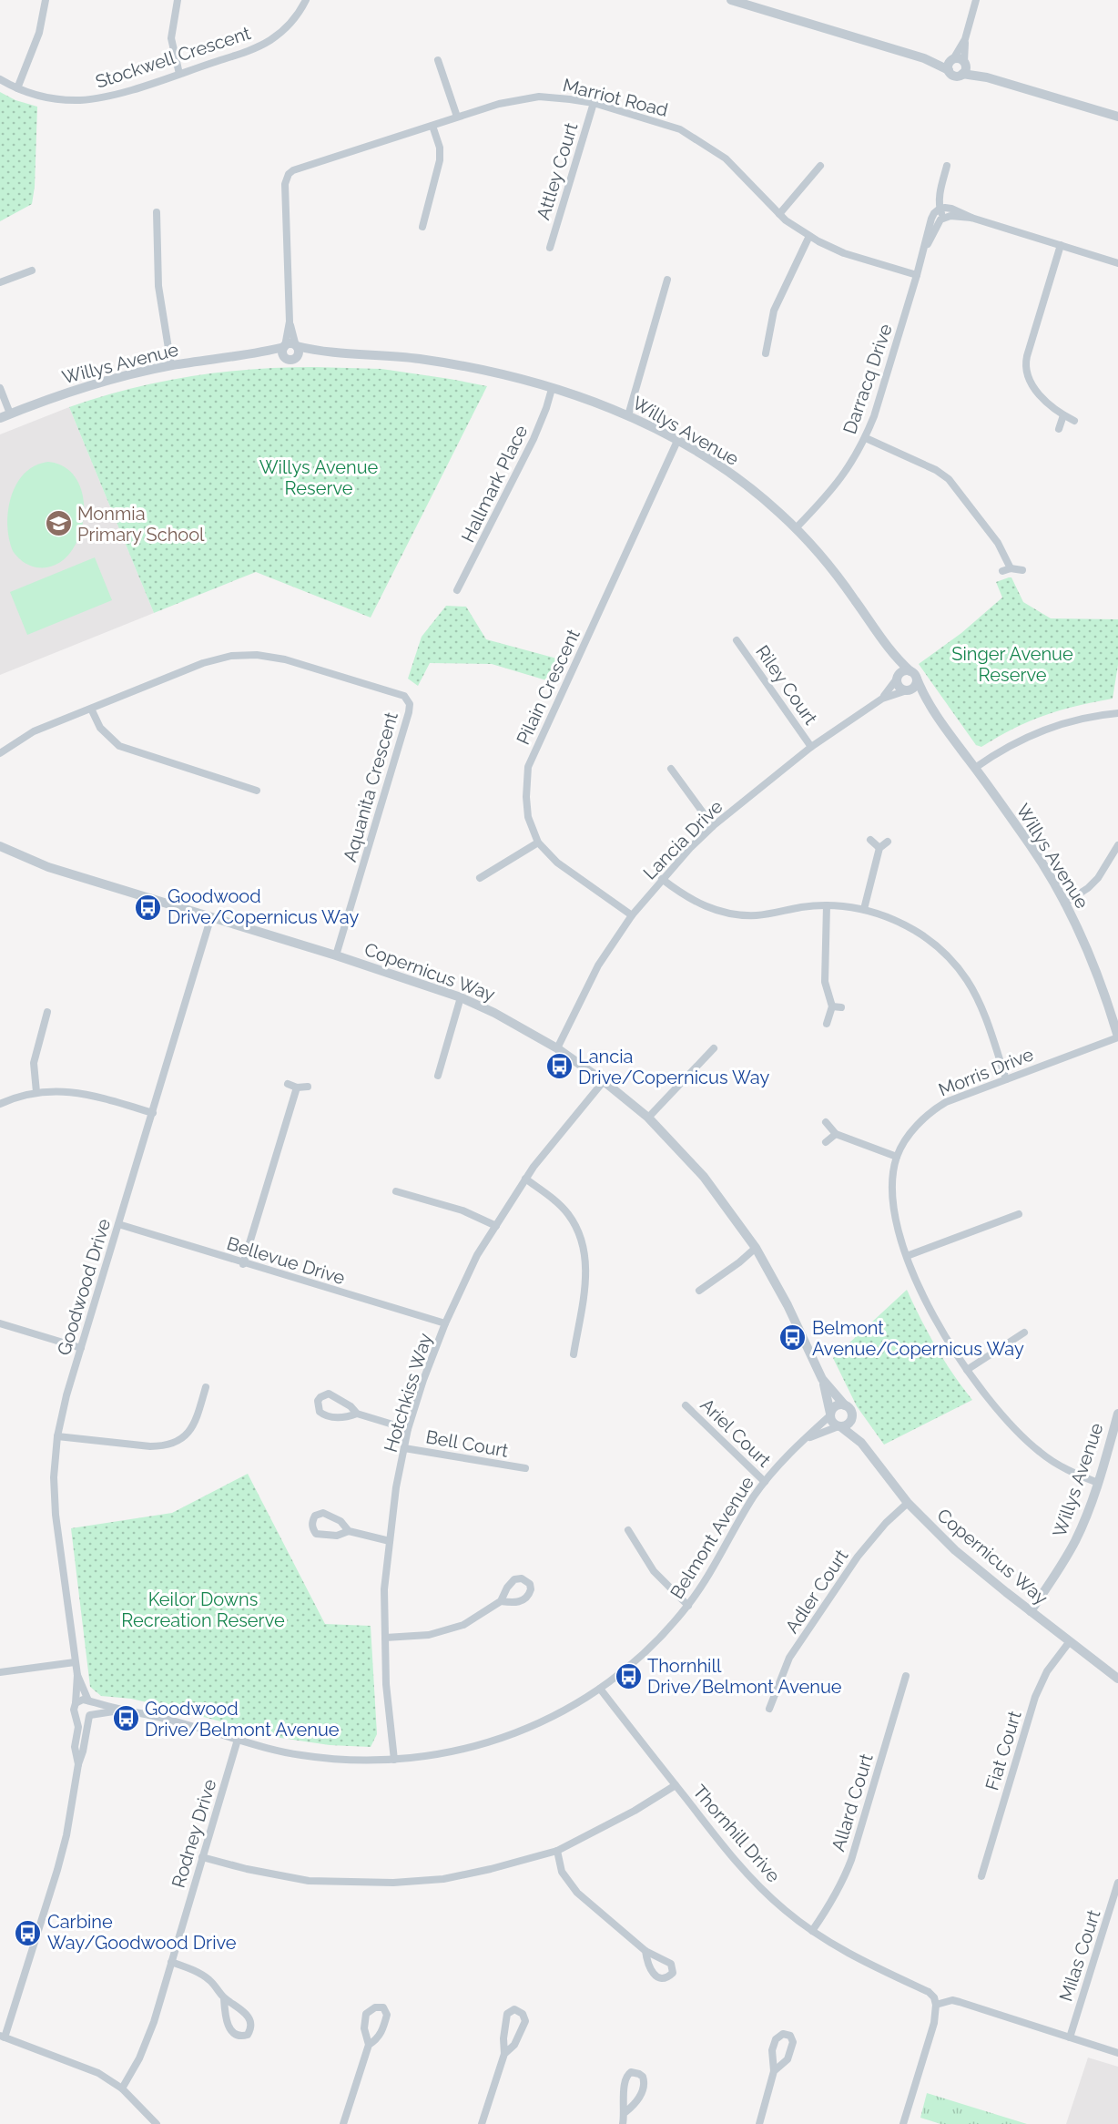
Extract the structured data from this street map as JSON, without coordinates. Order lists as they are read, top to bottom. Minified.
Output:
{"streets":{"street":["Stockwell Crescent","Marriot Road","Attley Court","Willys Avenue","Darracq Drive","Hallmark Place","Riley Court","Pilain Crescent","Aquanita Crescent","Lancia Drive","Copernicus Way","Morris Drive","Bellevue Drive","Goodwood Drive","Hotchkiss Way","Ariel Court","Bell Court","Belmont Avenue","Adler Court","Fiat Court","Allard Court","Rodney Drive","Thornhill Drive","Milas Court"]},"crossings":[["Marriot Road","Attley Court"],["Marriot Road","Willys Avenue"],["Marriot Road","Darracq Drive"],["Willys Avenue","Darracq Drive"],["Willys Avenue","Hallmark Place"],["Willys Avenue","Pilain Crescent"],["Willys Avenue","Lancia Drive"],["Willys Avenue","Copernicus Way"],["Willys Avenue","Morris Drive"],["Riley Court","Lancia Drive"],["Pilain Crescent","Lancia Drive"],["Aquanita Crescent","Copernicus Way"],["Lancia Drive","Copernicus Way"],["Copernicus Way","Goodwood Drive"],["Copernicus Way","Hotchkiss Way"],["Copernicus Way","Belmont Avenue"],["Copernicus Way","Adler Court"],["Copernicus Way","Fiat Court"],["Bellevue Drive","Goodwood Drive"],["Bellevue Drive","Hotchkiss Way"],["Goodwood Drive","Belmont Avenue"],["Hotchkiss Way","Bell Court"],["Hotchkiss Way","Belmont Avenue"],["Ariel Court","Belmont Avenue"],["Belmont Avenue","Rodney Drive"],["Belmont Avenue","Thornhill Drive"],["Allard Court","Thornhill Drive"]],"parks":["Willys Avenue Reserve","Singer Avenue Reserve","Keilor Downs Recreation Reserve"],"places":{"school or university":["Monmia Primary School"],"bus stop":["Goodwood Drive/Copernicus Way","Lancia Drive/Copernicus Way","Belmont Avenue/Copernicus Way","Thornhill Drive/Belmont Avenue","Goodwood Drive/Belmont Avenue","Carbine Way/Goodwood Drive"]}}
